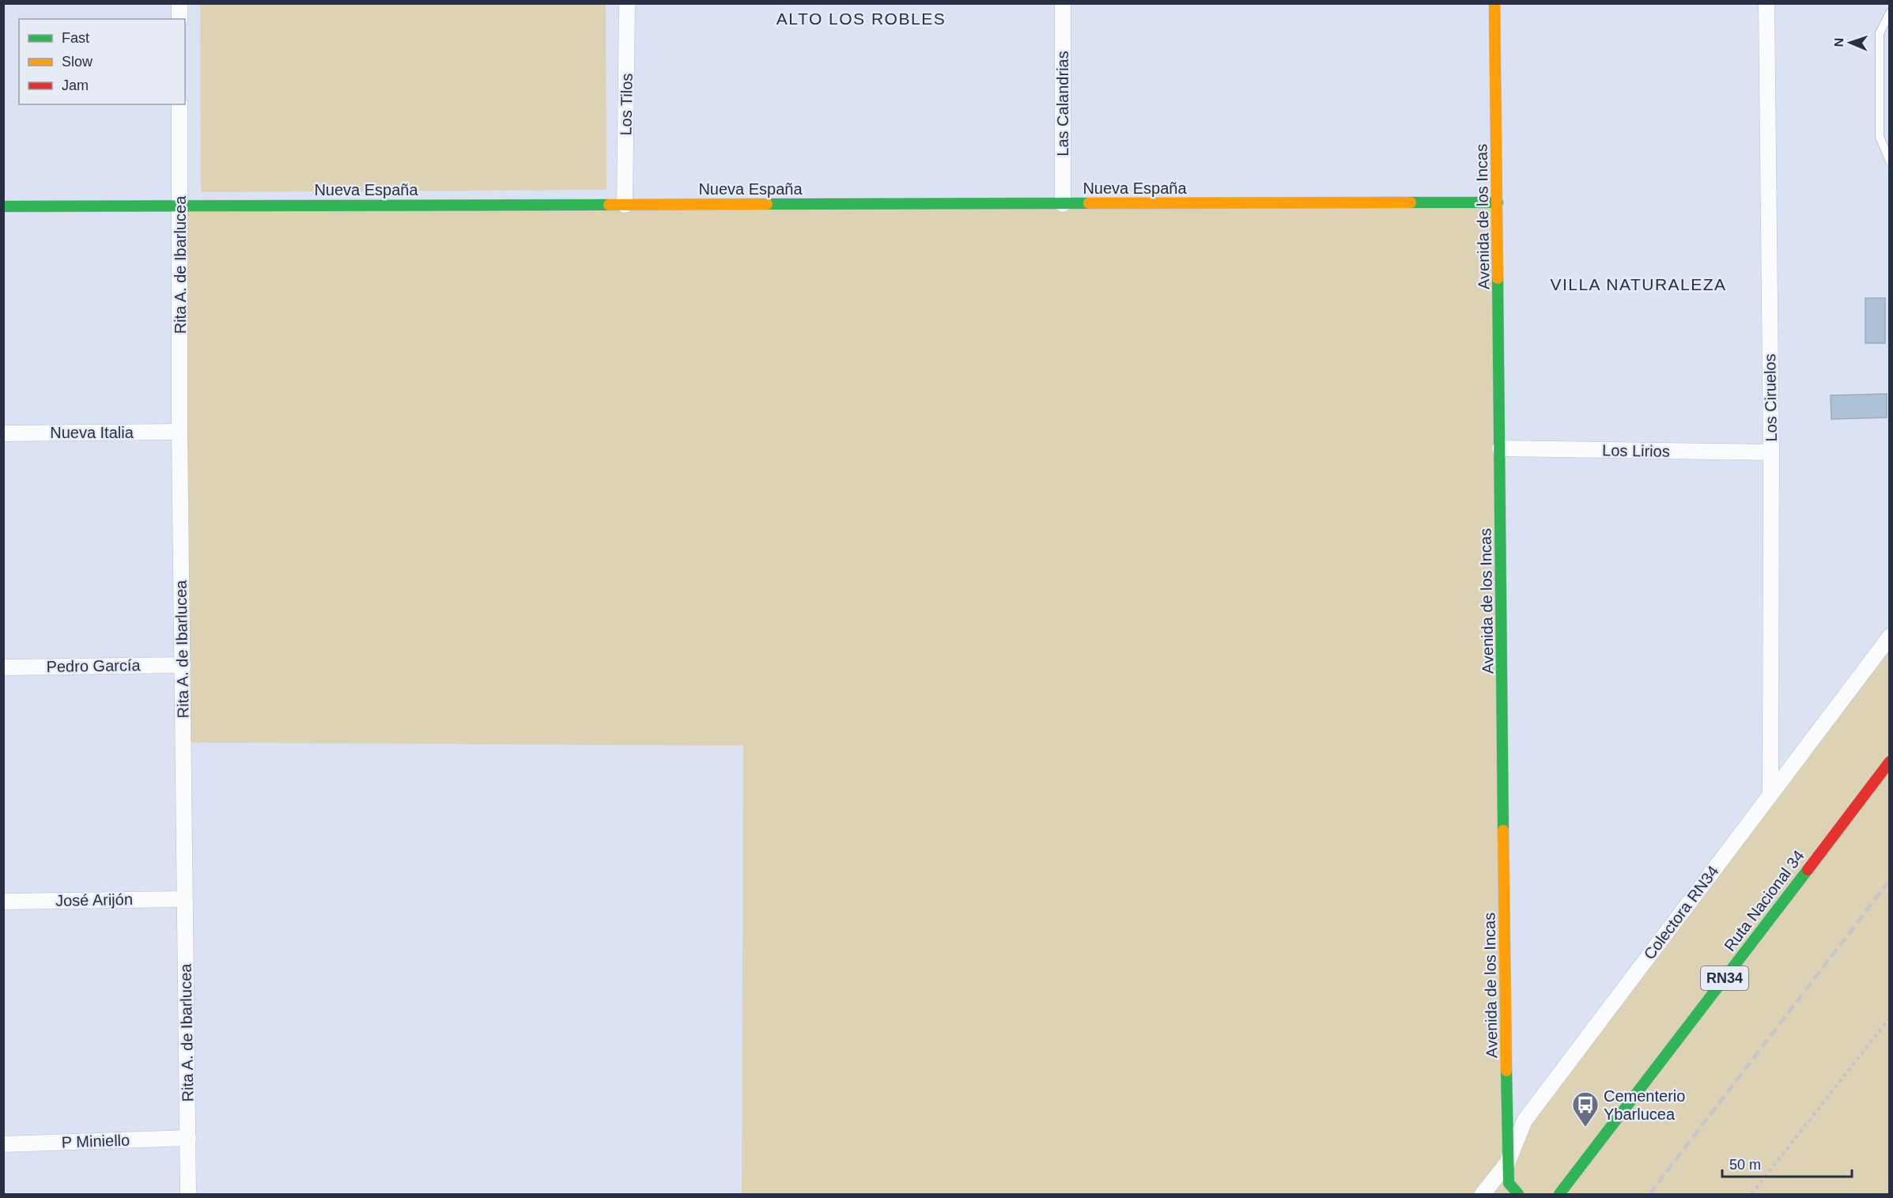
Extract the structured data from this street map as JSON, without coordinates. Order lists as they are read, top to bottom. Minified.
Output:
{"streets":{"main road":["Nueva España","Avenida de los Incas","Ruta Nacional 34","RN34"],"street":["Las Calandrias","Los Tilos","Rita A. de Ibarlucea","Los Ciruelos","Nueva Italia","Los Lirios","Pedro García","José Arijón","Colectora RN34","P Miniello"]},"crossings":[["Las Calandrias","Nueva España"],["Los Tilos","Nueva España"],["Nueva España","Avenida de los Incas"],["Nueva España","Rita A. de Ibarlucea"],["Avenida de los Incas","Los Lirios"],["Avenida de los Incas","Colectora RN34"],["Rita A. de Ibarlucea","Nueva Italia"],["Rita A. de Ibarlucea","Pedro García"],["Rita A. de Ibarlucea","José Arijón"],["Rita A. de Ibarlucea","P Miniello"],["Los Ciruelos","Los Lirios"],["Los Ciruelos","Colectora RN34"]],"districts":["ALTO LOS ROBLES","VILLA NATURALEZA"],"places":{"bus stop":["Cementerio Ybarlucea"]},"legend":["Fast","Slow","Jam"],"scale_bar":"50 m","north":"left"}
